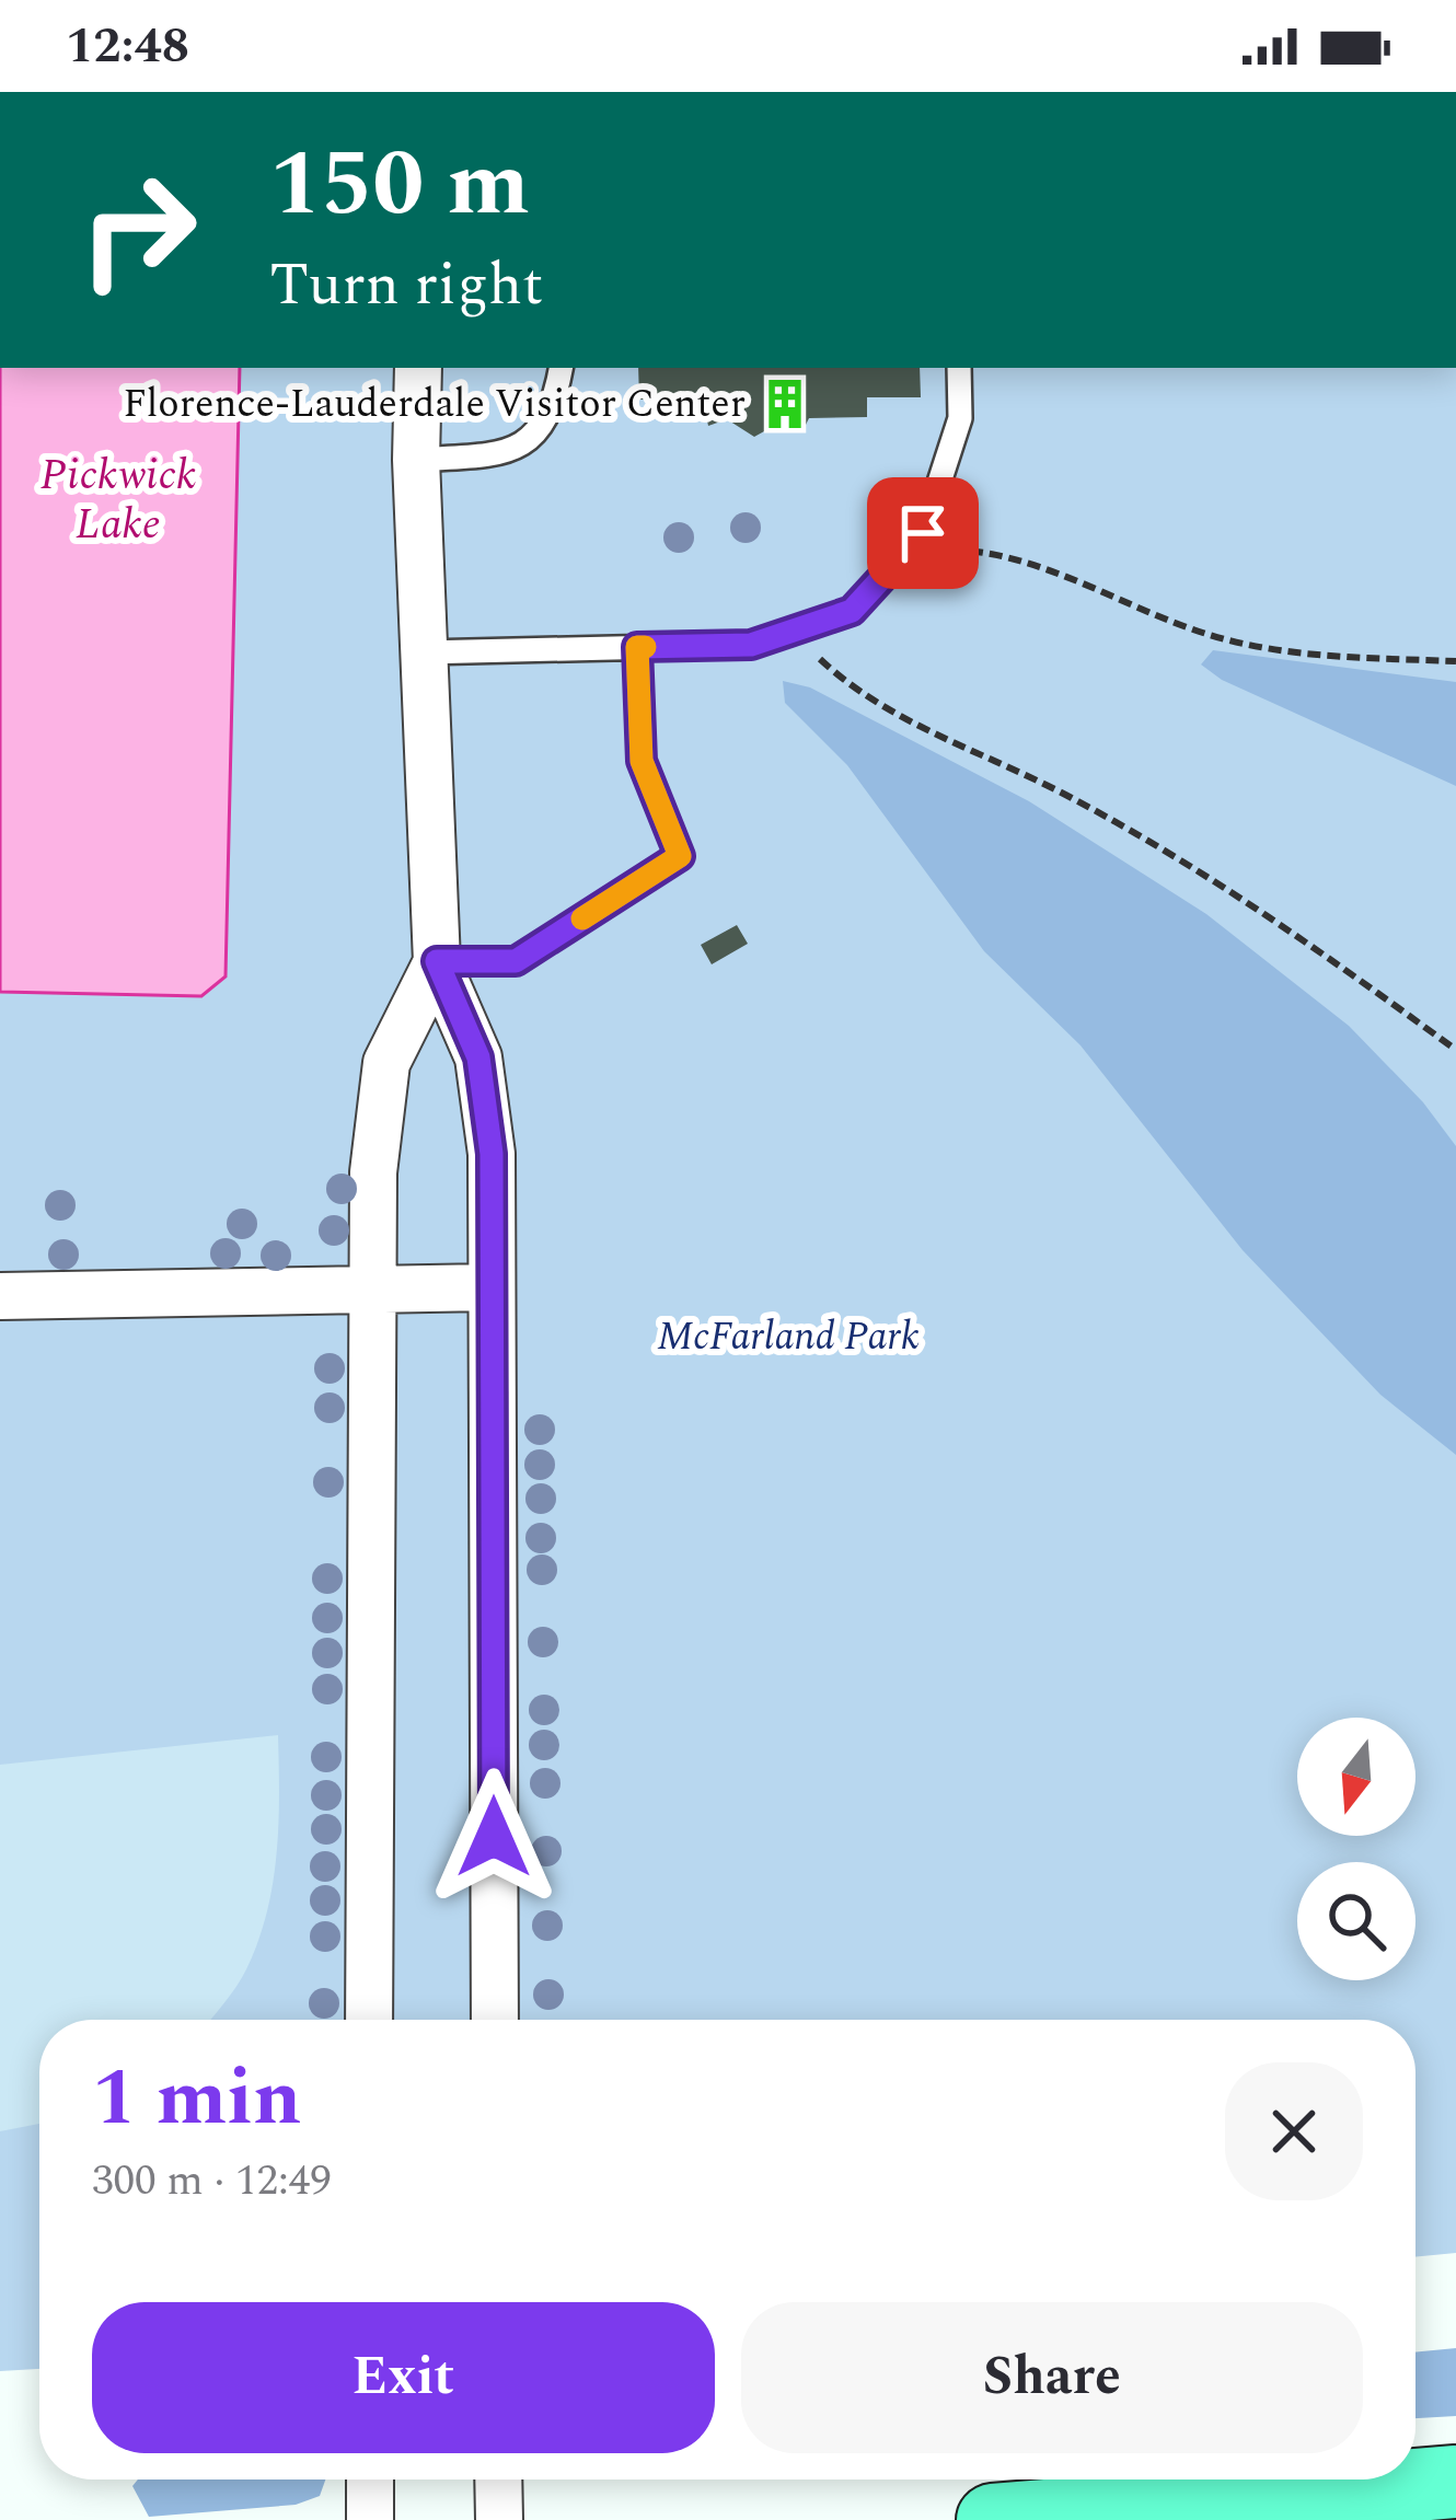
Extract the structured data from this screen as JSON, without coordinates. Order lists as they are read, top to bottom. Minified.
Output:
{"water":["Pickwick Lake"],"parks":["McFarland Park"],"places":{"building":["Florence-Lauderdale Visitor Center"]},"north":"bottom","page":{"status":"12:48","turn":["150 m","Turn right"],"heading":["1 min","300 m · 12:49"],"buttons":["Exit","Share"]}}
